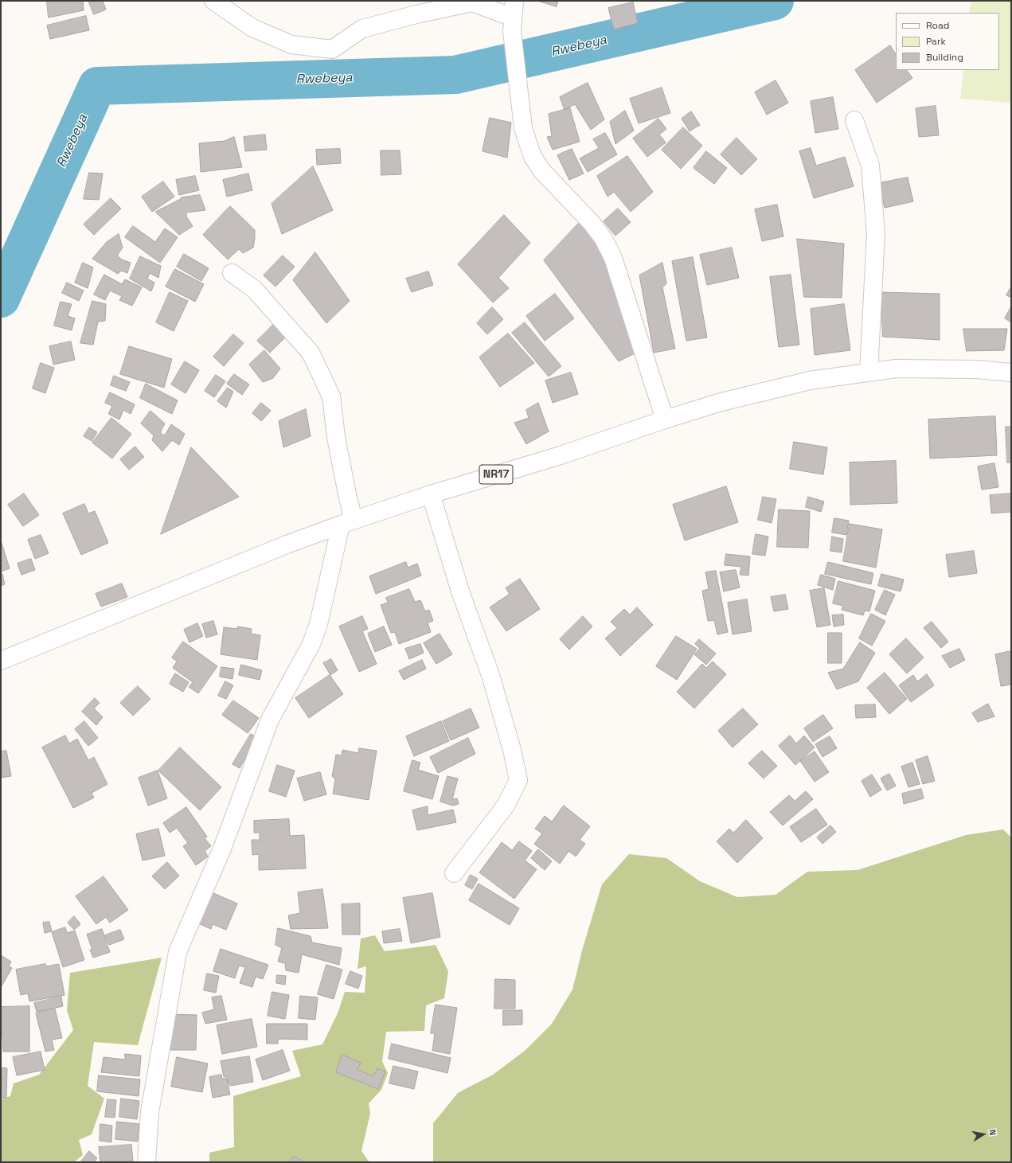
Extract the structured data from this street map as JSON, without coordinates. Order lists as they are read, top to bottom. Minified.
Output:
{"streets":{"street":["NR17"]},"water":["Rwebeya"],"legend":["Road","Park","Building"],"north":"right"}
